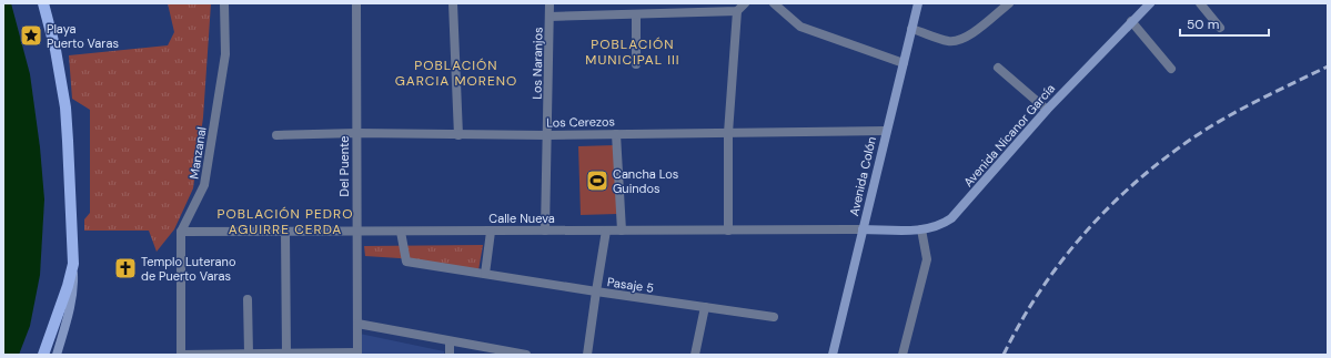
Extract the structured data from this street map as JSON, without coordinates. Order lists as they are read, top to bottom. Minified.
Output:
{"streets":{"street":["Los Naranjos","Los Cerezos","Avenida Nicanor García","Manzanal","Del Puente","Avenida Colón","Calle Nueva","Pasaje 5"]},"crossings":[["Los Naranjos","Los Cerezos"],["Los Naranjos","Calle Nueva"],["Los Cerezos","Del Puente"],["Los Cerezos","Avenida Colón"],["Avenida Nicanor García","Avenida Colón"],["Avenida Nicanor García","Calle Nueva"],["Manzanal","Calle Nueva"],["Del Puente","Calle Nueva"],["Avenida Colón","Calle Nueva"],["Calle Nueva","Pasaje 5"]],"districts":["POBLACIÓN MUNICIPAL III","POBLACIÓN GARCIA MORENO","POBLACIÓN PEDRO AGUIRRE CERDA"],"places":{"place":["Playa Puerto Varas"],"sports":["Cancha Los Guindos"],"church":["Templo Luterano de Puerto Varas"]},"scale_bar":"50 m"}
